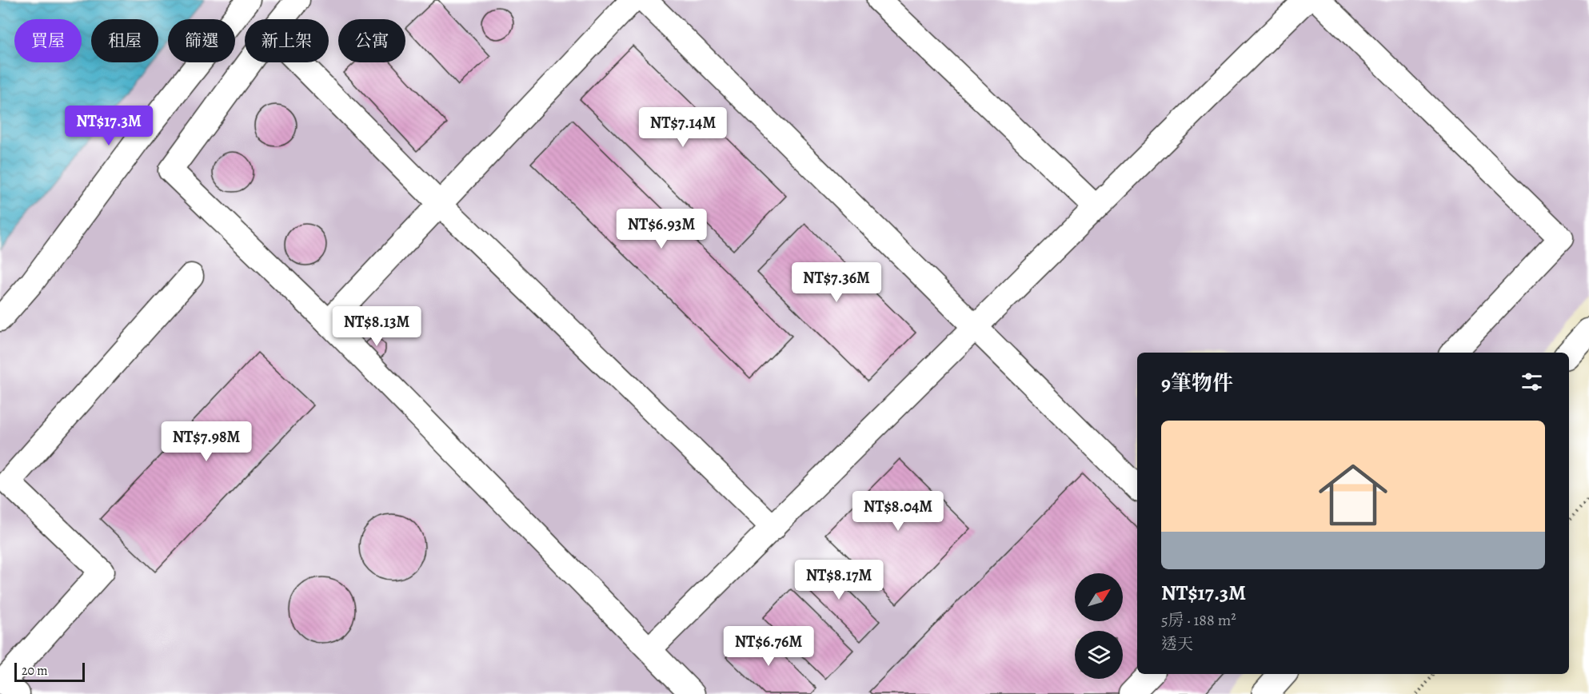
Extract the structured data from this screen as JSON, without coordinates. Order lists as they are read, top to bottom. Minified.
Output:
{"scale_bar":"20 m","north":"top right","page":{"chip":["買屋","租屋","篩選","新上架","公寓"],"price":["NT$17.3M","NT$7.14M","NT$6.93M","NT$7.36M","NT$8.13M","NT$7.98M","NT$8.04M","NT$8.17M","NT$6.76M"],"heading":"9筆物件","list":[{"name":"NT$17.3M","note":"5房 · 188 m² · 透天"}],"scale":"20 m"}}
